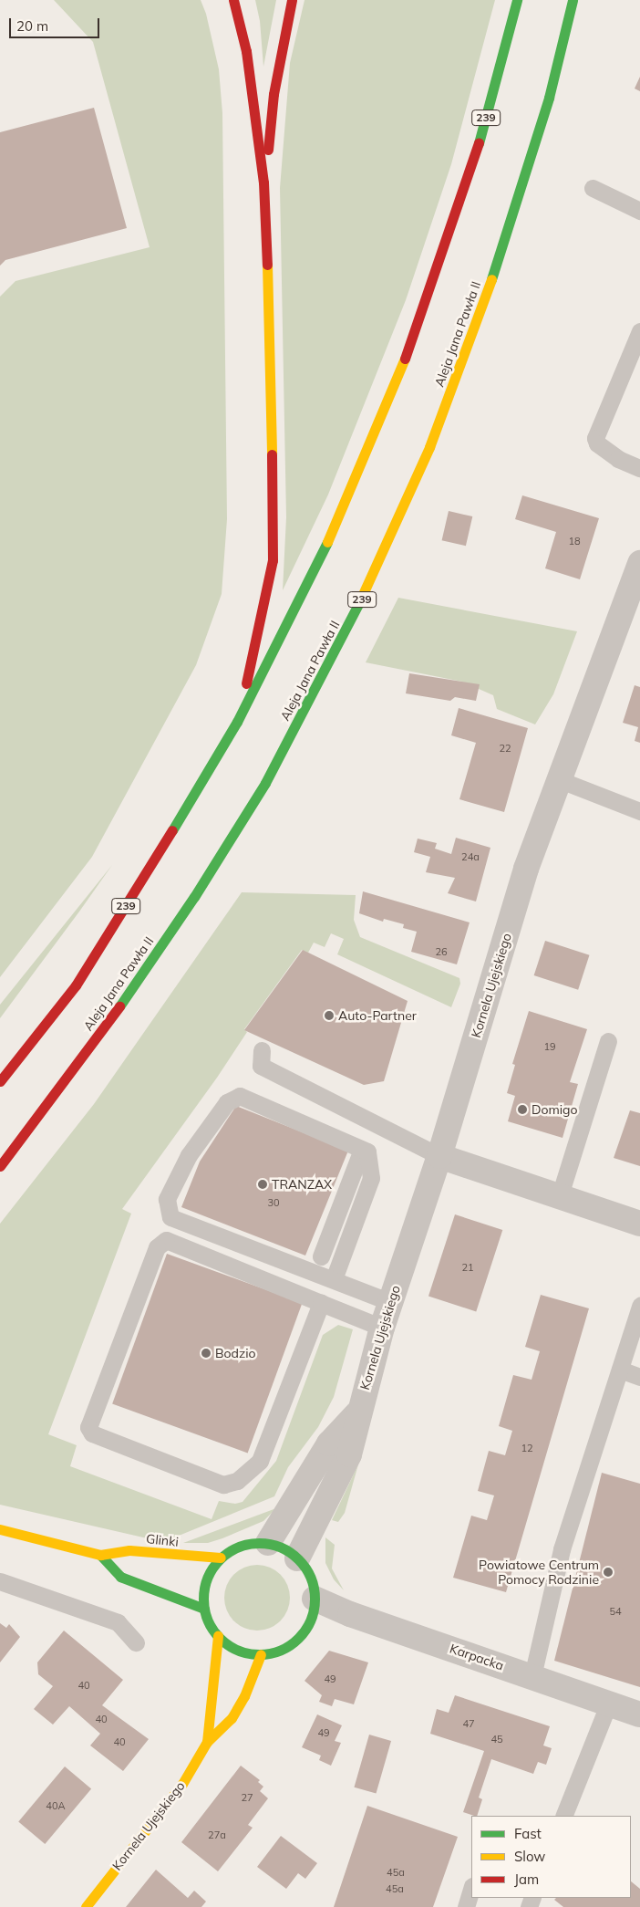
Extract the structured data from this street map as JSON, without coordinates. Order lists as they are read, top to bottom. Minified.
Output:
{"streets":{"main road":["239","Aleja Jana Pawła II","Kornela Ujejskiego","Glinki"],"street":["Karpacka"]},"crossings":[["Kornela Ujejskiego","Glinki"],["Kornela Ujejskiego","Karpacka"],["Glinki","Karpacka"]],"places":["Auto-Partner","Domigo","TRANZAX","Bodzio","Powiatowe Centrum Pomocy Rodzinie"],"house_numbers":["18","22","24a","26","19","30","21","12","54","49","40","40","47","49","45","40","27","40A","27a","45a","45a"],"legend":["Fast","Slow","Jam"],"scale_bar":"20 m"}
